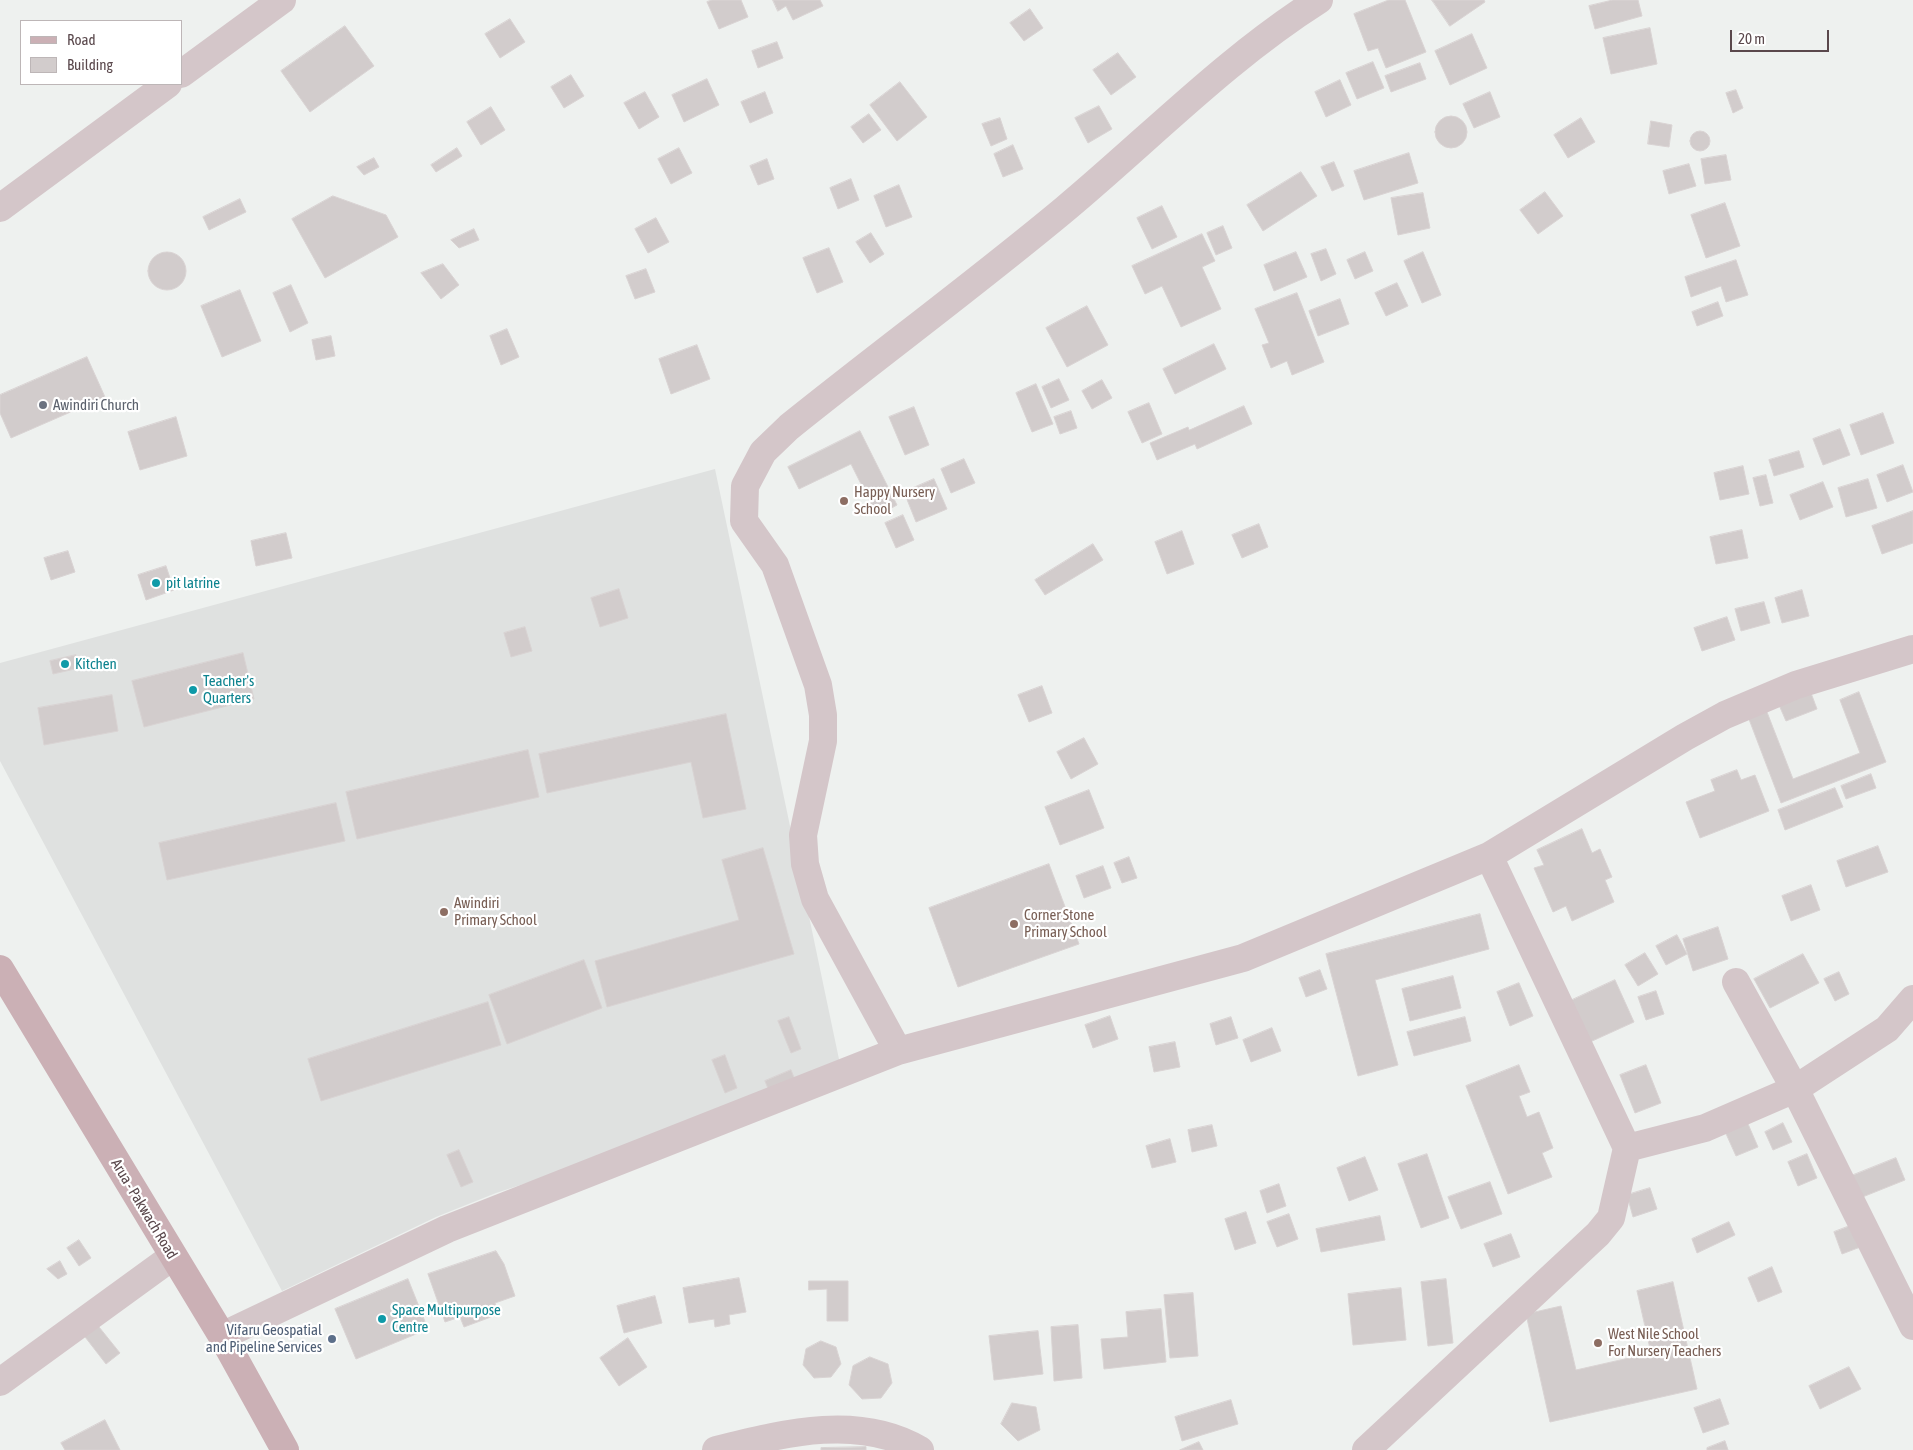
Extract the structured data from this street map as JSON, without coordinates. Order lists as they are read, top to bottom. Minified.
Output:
{"streets":{"main road":["Arua - Pakwach Road"]},"places":["Awindiri Church","Happy Nursery School","pit latrine","Kitchen","Teacher's Quarters","Awindiri Primary School","Corner Stone Primary School","Space Multipurpose Centre","Vifaru Geospatial and Pipeline Services","West Nile School For Nursery Teachers"],"legend":["Road","Building"],"scale_bar":"20 m"}
